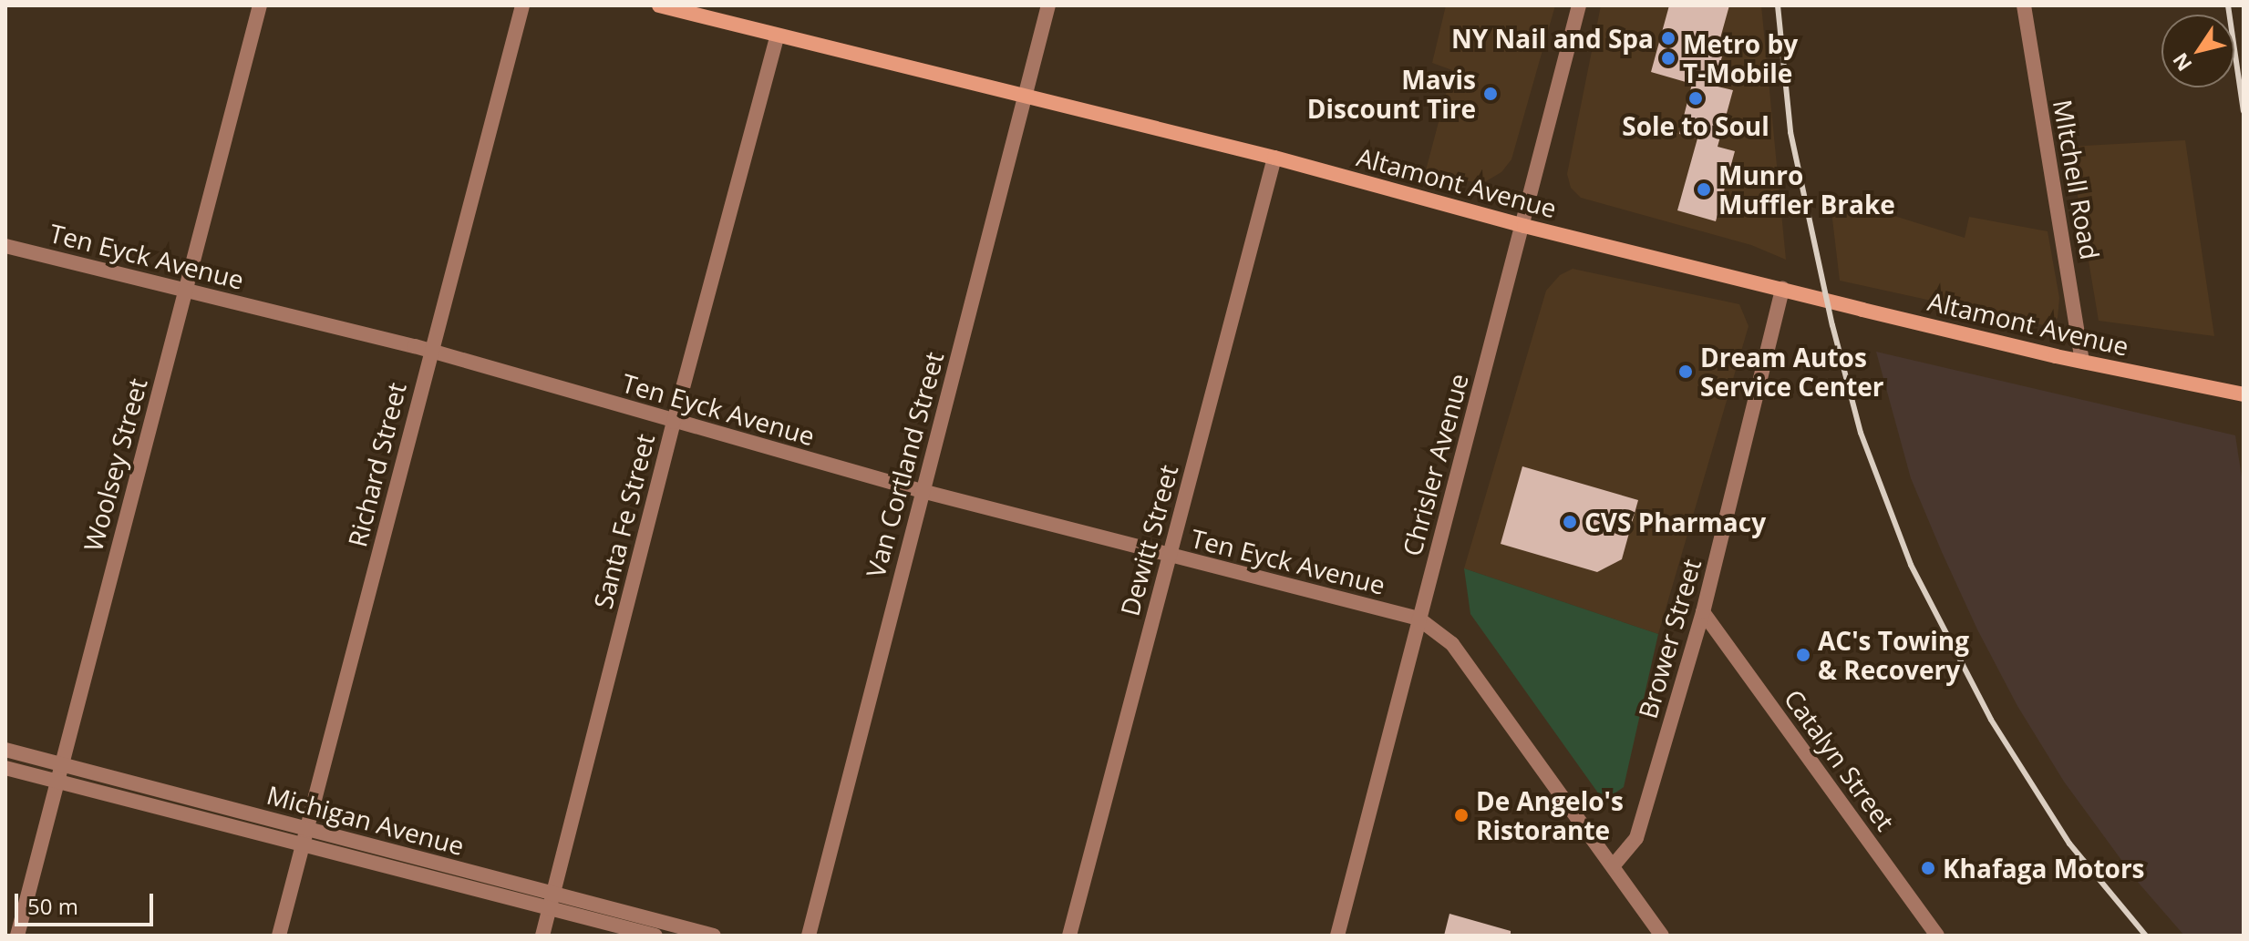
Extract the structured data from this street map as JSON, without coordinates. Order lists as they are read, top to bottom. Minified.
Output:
{"streets":{"main road":["Altamont Avenue"],"street":["MItchell Road","Ten Eyck Avenue","Woolsey Street","Richard Street","Van Cortland Street","Chrisler Avenue","Santa Fe Street","Dewitt Street","Brower Street","Catalyn Street","Michigan Avenue"]},"crossings":[["MItchell Road","Altamont Avenue"],["Altamont Avenue","Van Cortland Street"],["Altamont Avenue","Chrisler Avenue"],["Altamont Avenue","Santa Fe Street"],["Altamont Avenue","Dewitt Street"],["Altamont Avenue","Brower Street"],["Ten Eyck Avenue","Woolsey Street"],["Ten Eyck Avenue","Richard Street"],["Ten Eyck Avenue","Van Cortland Street"],["Ten Eyck Avenue","Chrisler Avenue"],["Ten Eyck Avenue","Santa Fe Street"],["Ten Eyck Avenue","Dewitt Street"],["Woolsey Street","Michigan Avenue"],["Richard Street","Michigan Avenue"],["Santa Fe Street","Michigan Avenue"],["Brower Street","Catalyn Street"]],"places":["NY Nail and Spa","Metro by T-Mobile","Mavis Discount Tire","Sole to Soul","Munro Muffler Brake","Dream Autos Service Center","CVS Pharmacy","AC's Towing & Recovery","De Angelo's Ristorante","Khafaga Motors"],"scale_bar":"50 m","north":"bottom left"}
